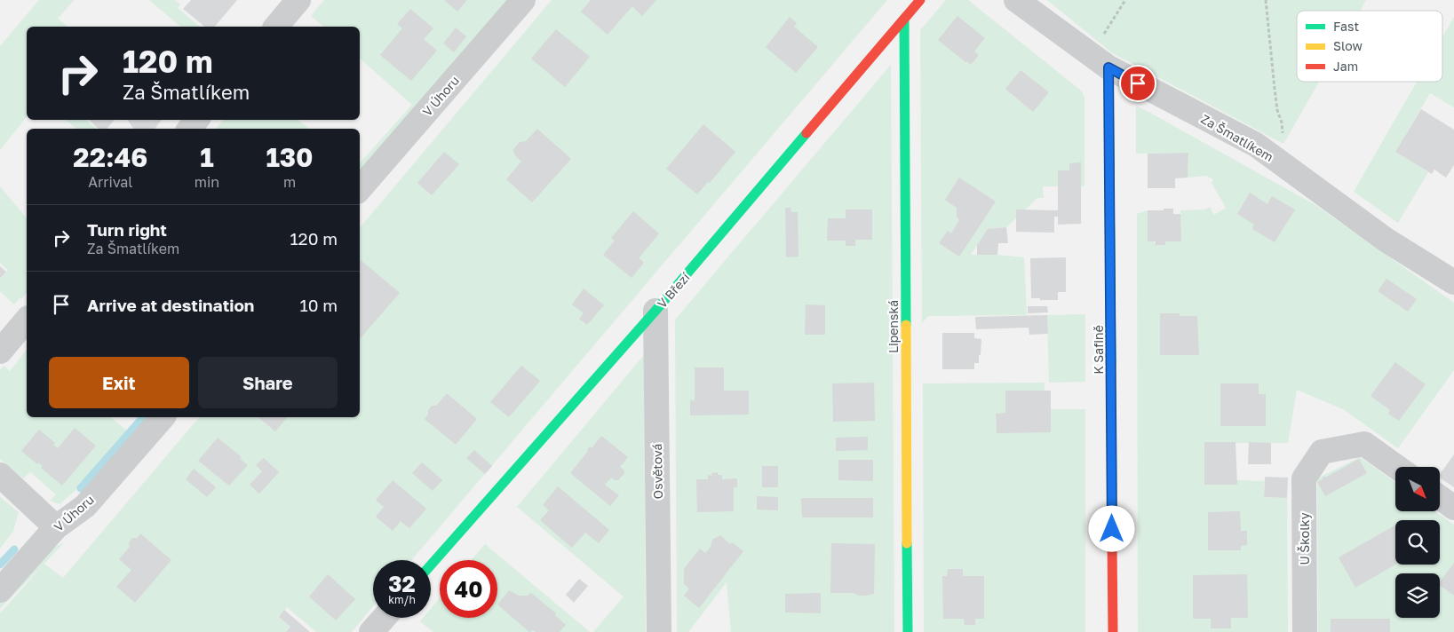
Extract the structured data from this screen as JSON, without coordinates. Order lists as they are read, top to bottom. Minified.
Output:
{"streets":{"street":["V Úhoru","Za Šmatlíkem","V Březí","Lipenská","K Safině","Osvětová","U Školky"]},"crossings":[["Za Šmatlíkem","K Safině"],["V Březí","Lipenská"],["V Březí","Osvětová"]],"legend":["Fast","Slow","Jam"],"north":"bottom right","page":{"turn":["120 m","Za Šmatlíkem"],"eta":["22:46","Arrival","1","min","130","m"],"list":[{"name":"Turn right","note":"Za Šmatlíkem","value":"120 m"},{"name":"Arrive at destination","value":"10 m"}],"buttons":["Exit","Share"],"speed":"32 km/h","limit":"40"}}
